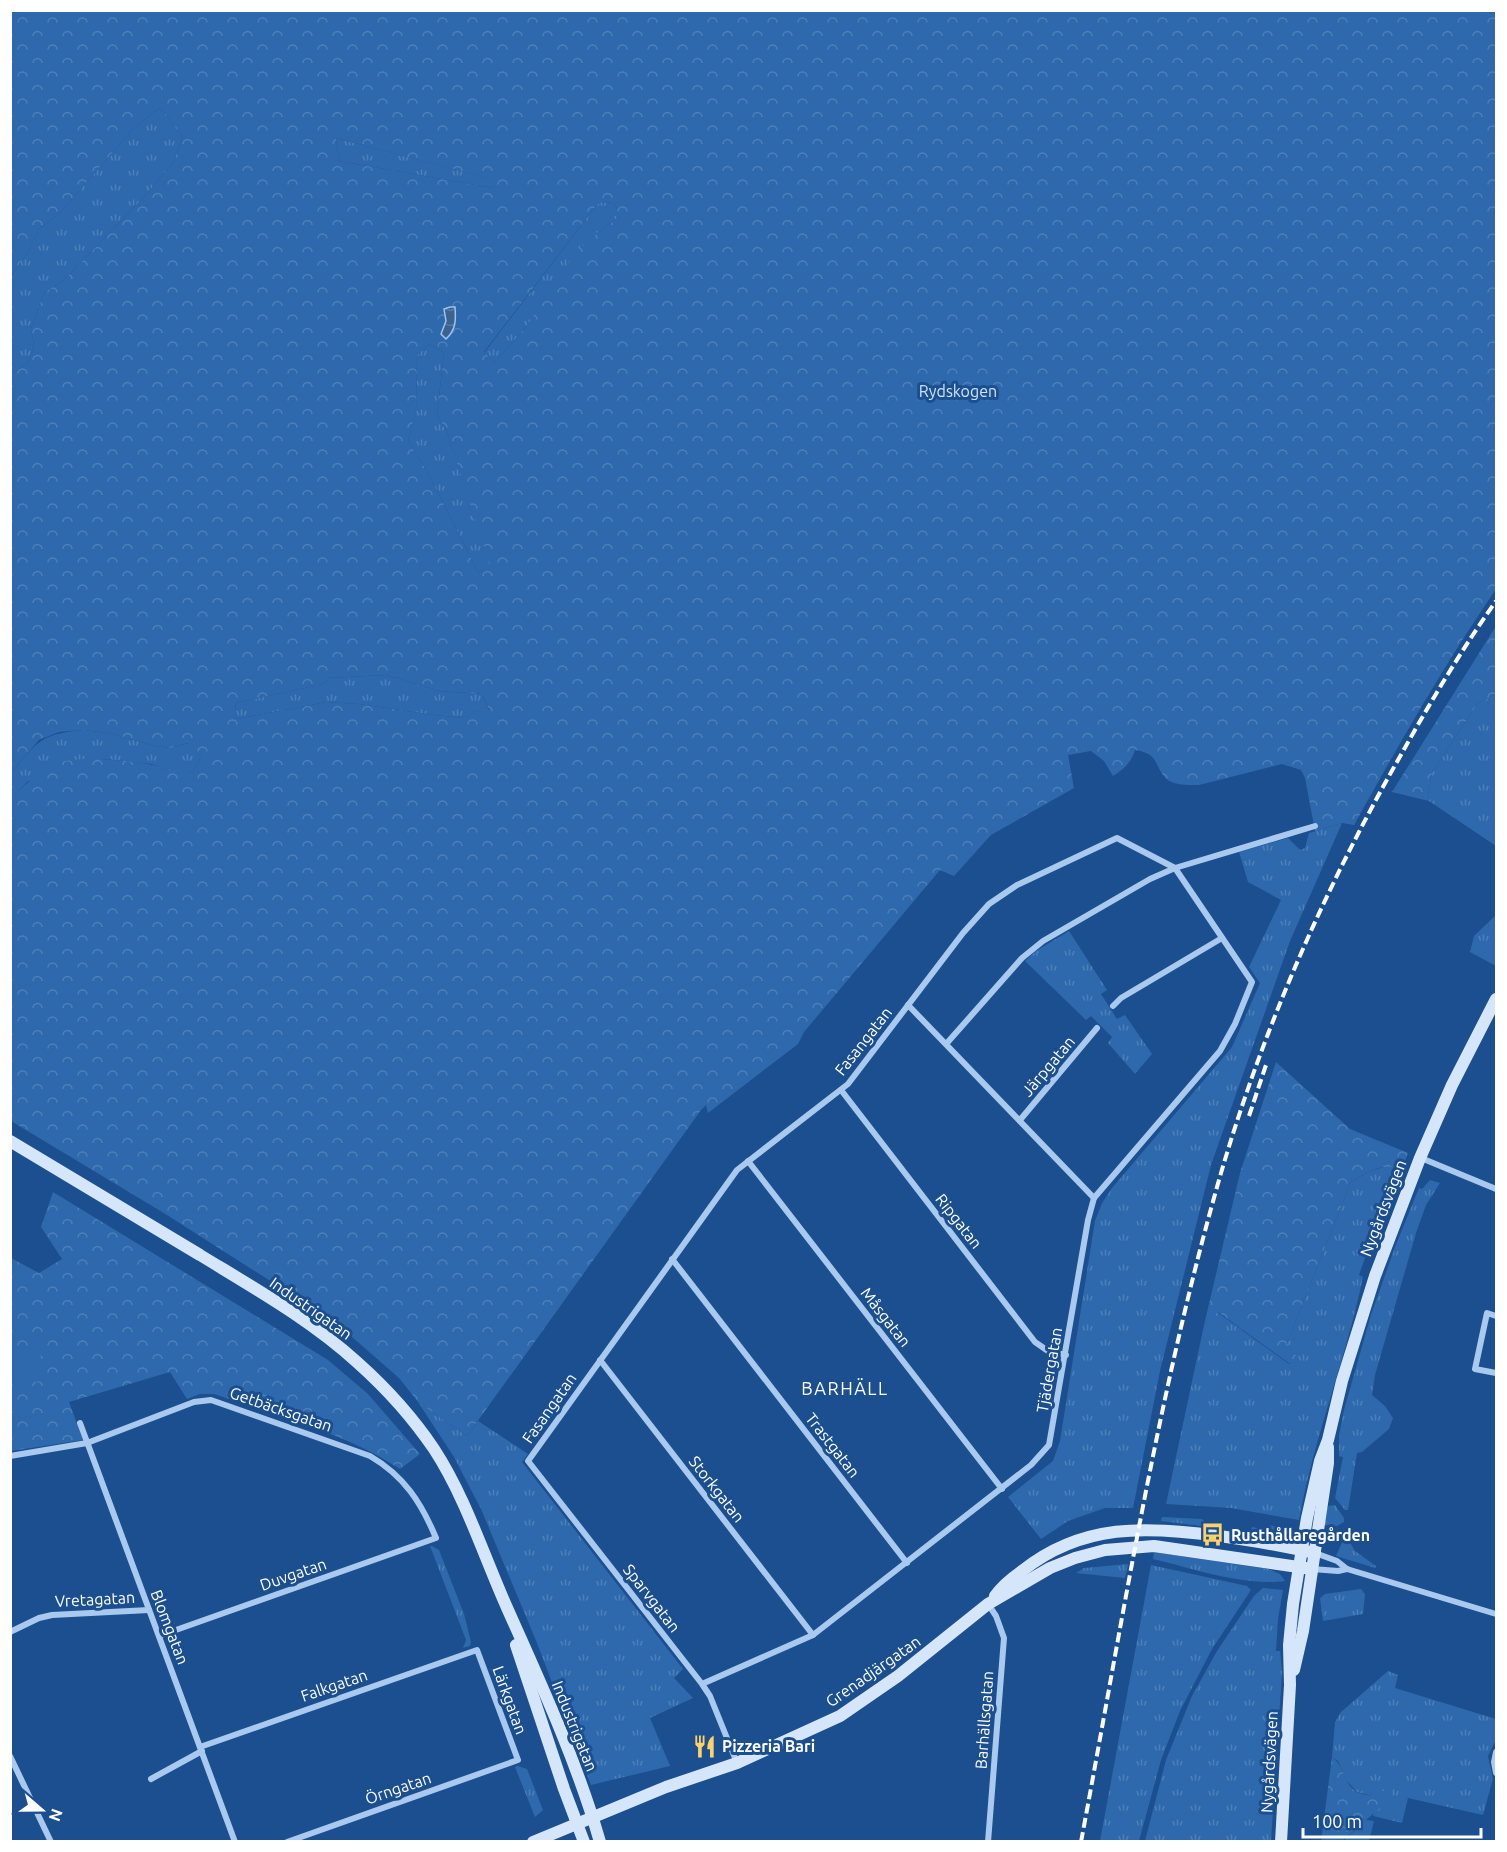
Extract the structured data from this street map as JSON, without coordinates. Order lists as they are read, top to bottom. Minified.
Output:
{"streets":{"street":["Fasangatan","Järpgatan","Nygårdsvägen","Ripgatan","Industrigatan","Måsgatan","Tjädergatan","Getbäcksgatan","Trastgatan","Storkgatan","Duvgatan","Sparvgatan","Vretagatan","Blomgatan","Grenadjärgatan","Falkgatan","Lärkgatan","Barhällsgatan","Örngatan"]},"crossings":[["Fasangatan","Järpgatan"],["Fasangatan","Ripgatan"],["Fasangatan","Måsgatan"],["Fasangatan","Tjädergatan"],["Fasangatan","Trastgatan"],["Fasangatan","Storkgatan"],["Fasangatan","Sparvgatan"],["Järpgatan","Tjädergatan"],["Nygårdsvägen","Grenadjärgatan"],["Ripgatan","Tjädergatan"],["Industrigatan","Grenadjärgatan"],["Måsgatan","Tjädergatan"],["Tjädergatan","Trastgatan"],["Tjädergatan","Storkgatan"],["Tjädergatan","Sparvgatan"],["Getbäcksgatan","Duvgatan"],["Getbäcksgatan","Blomgatan"],["Duvgatan","Blomgatan"],["Sparvgatan","Grenadjärgatan"],["Vretagatan","Blomgatan"],["Blomgatan","Falkgatan"],["Grenadjärgatan","Barhällsgatan"],["Falkgatan","Lärkgatan"],["Lärkgatan","Örngatan"]],"districts":["BARHÄLL"],"parks":["Rydskogen"],"places":{"bus stop":["Rusthållaregården"],"restaurant":["Pizzeria Bari"]},"scale_bar":"100 m","north":"right"}
